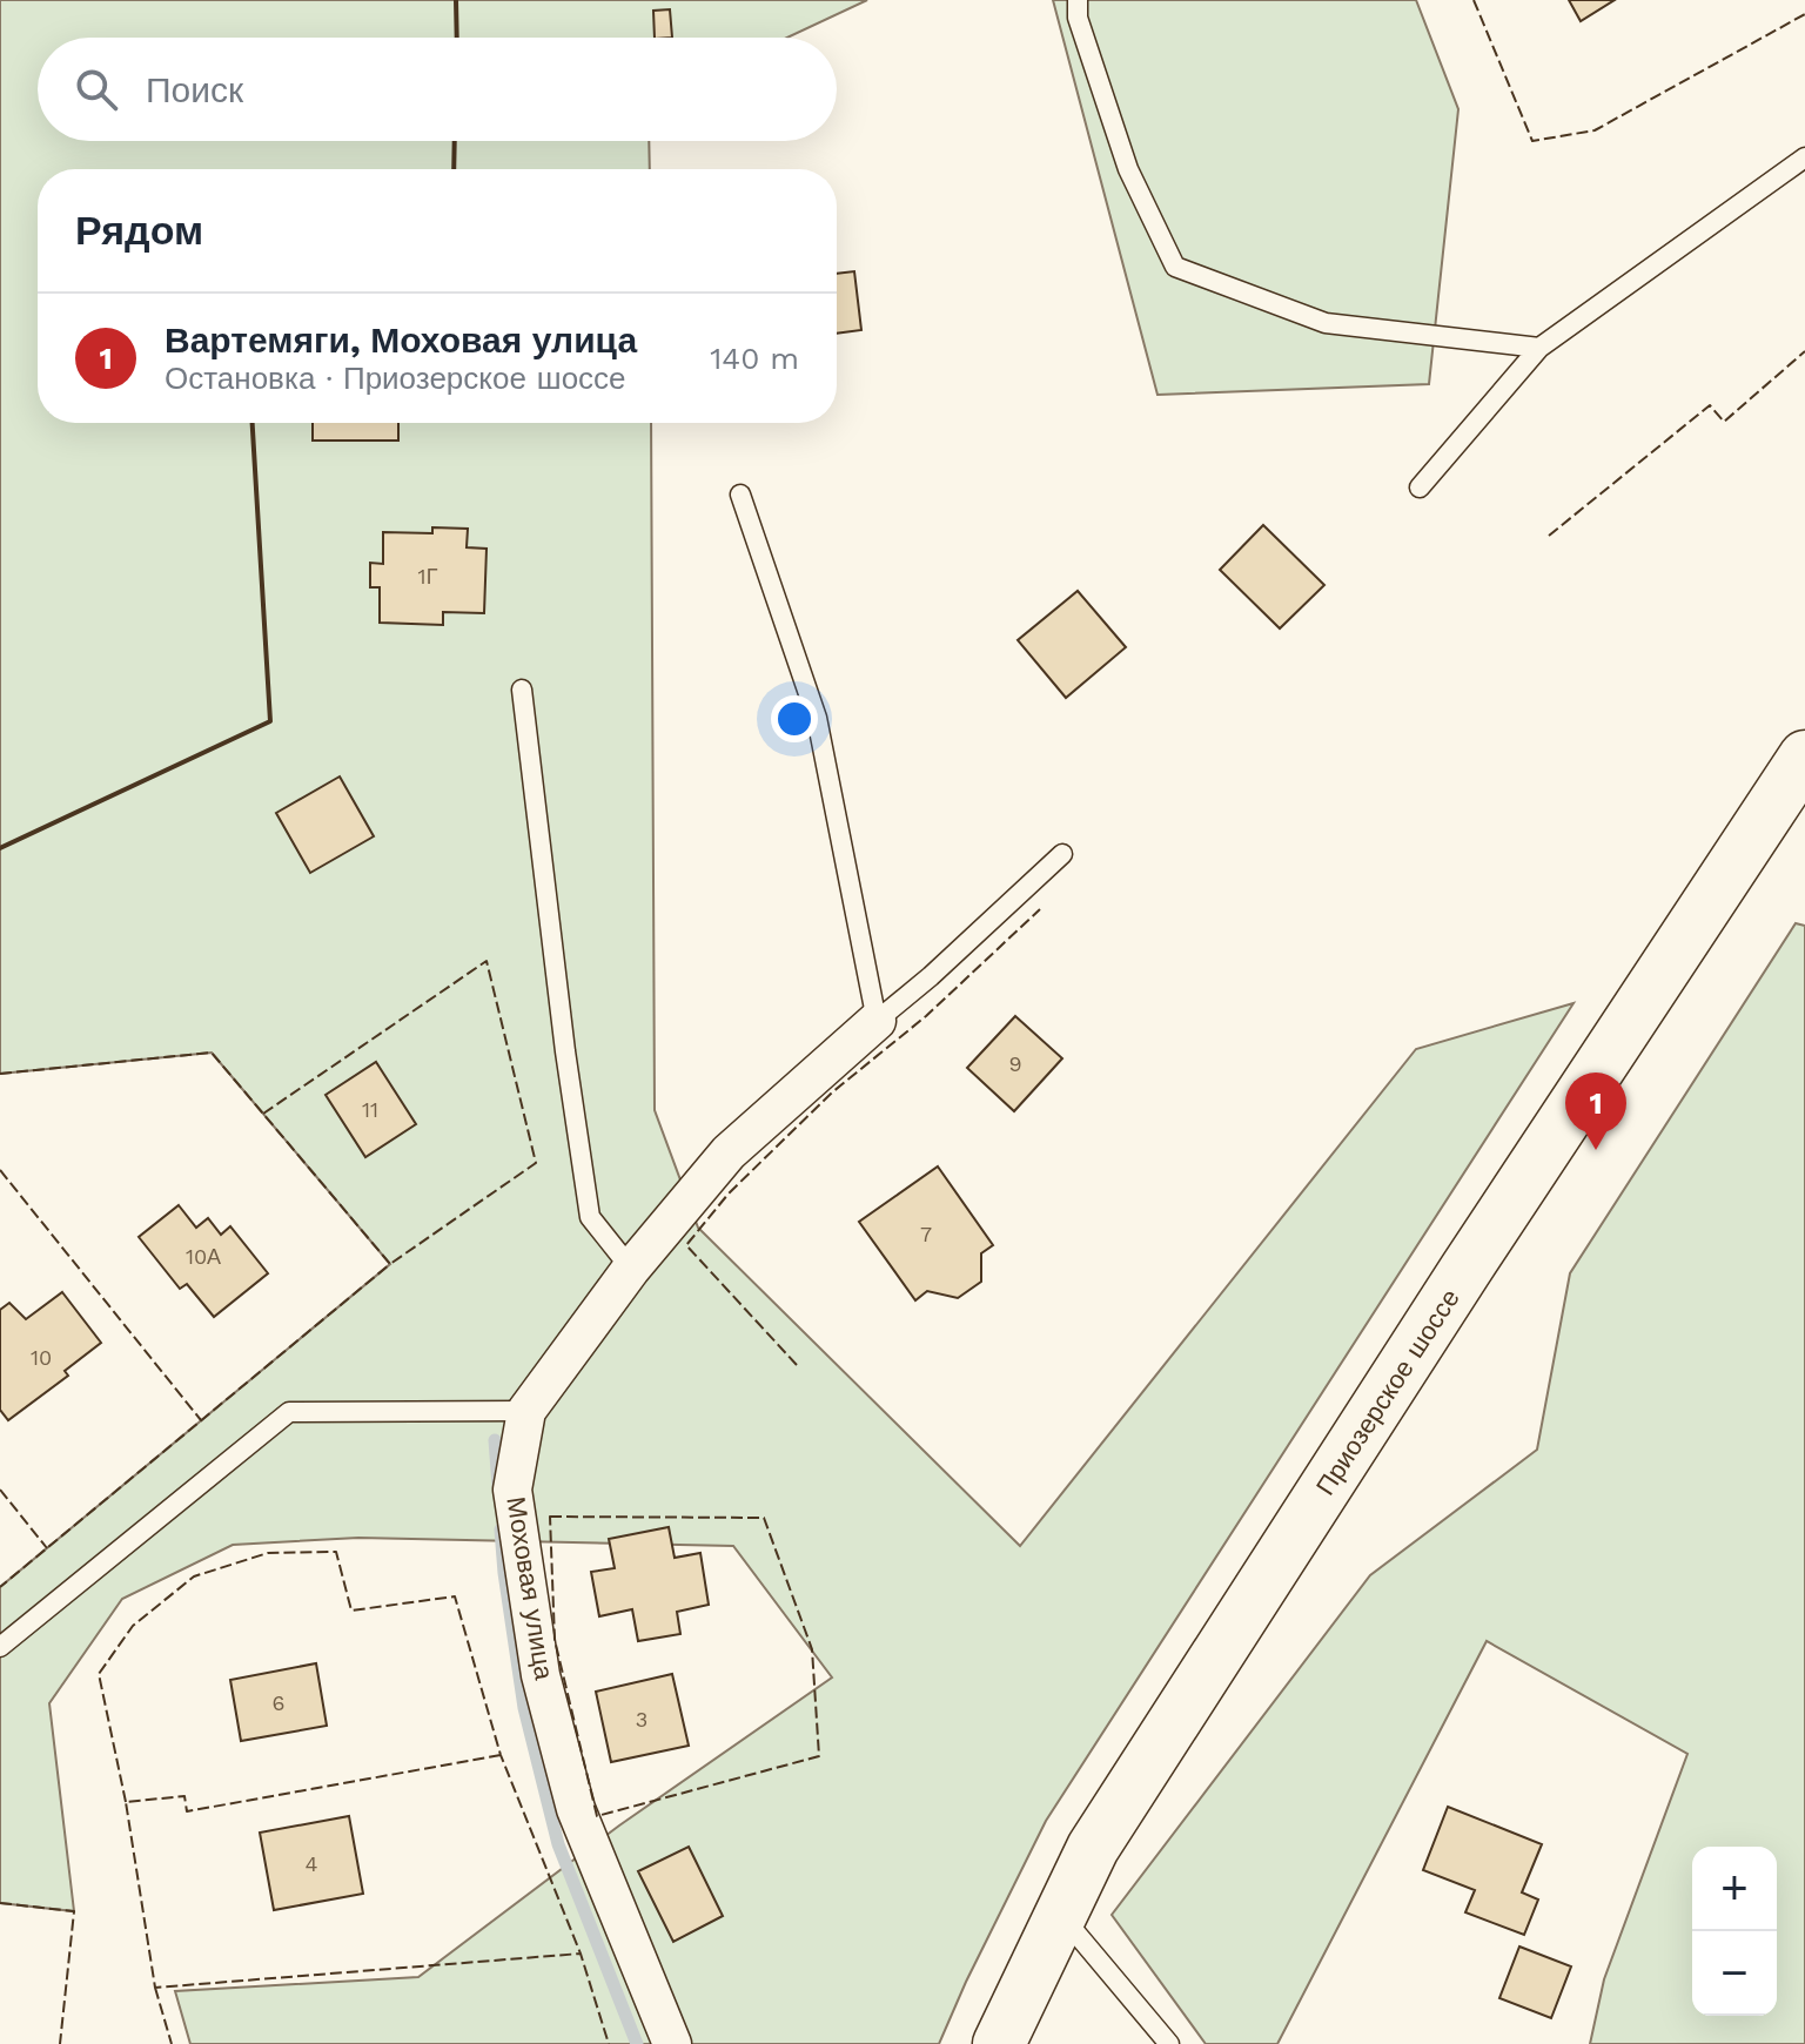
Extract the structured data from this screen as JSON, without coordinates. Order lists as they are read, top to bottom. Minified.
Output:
{"streets":{"main road":["Приозерское шоссе"],"street":["Моховая улица"]},"house_numbers":["1Г","9","11","7","10А","10","6","3","4"],"page":{"search":"Поиск","heading":"Рядом","list":[{"mark":"1","name":"Вартемяги, Моховая улица","note":"Остановка · Приозерское шоссе","value":"140 m"}],"pins":"1","map_buttons":["+","−"]}}
